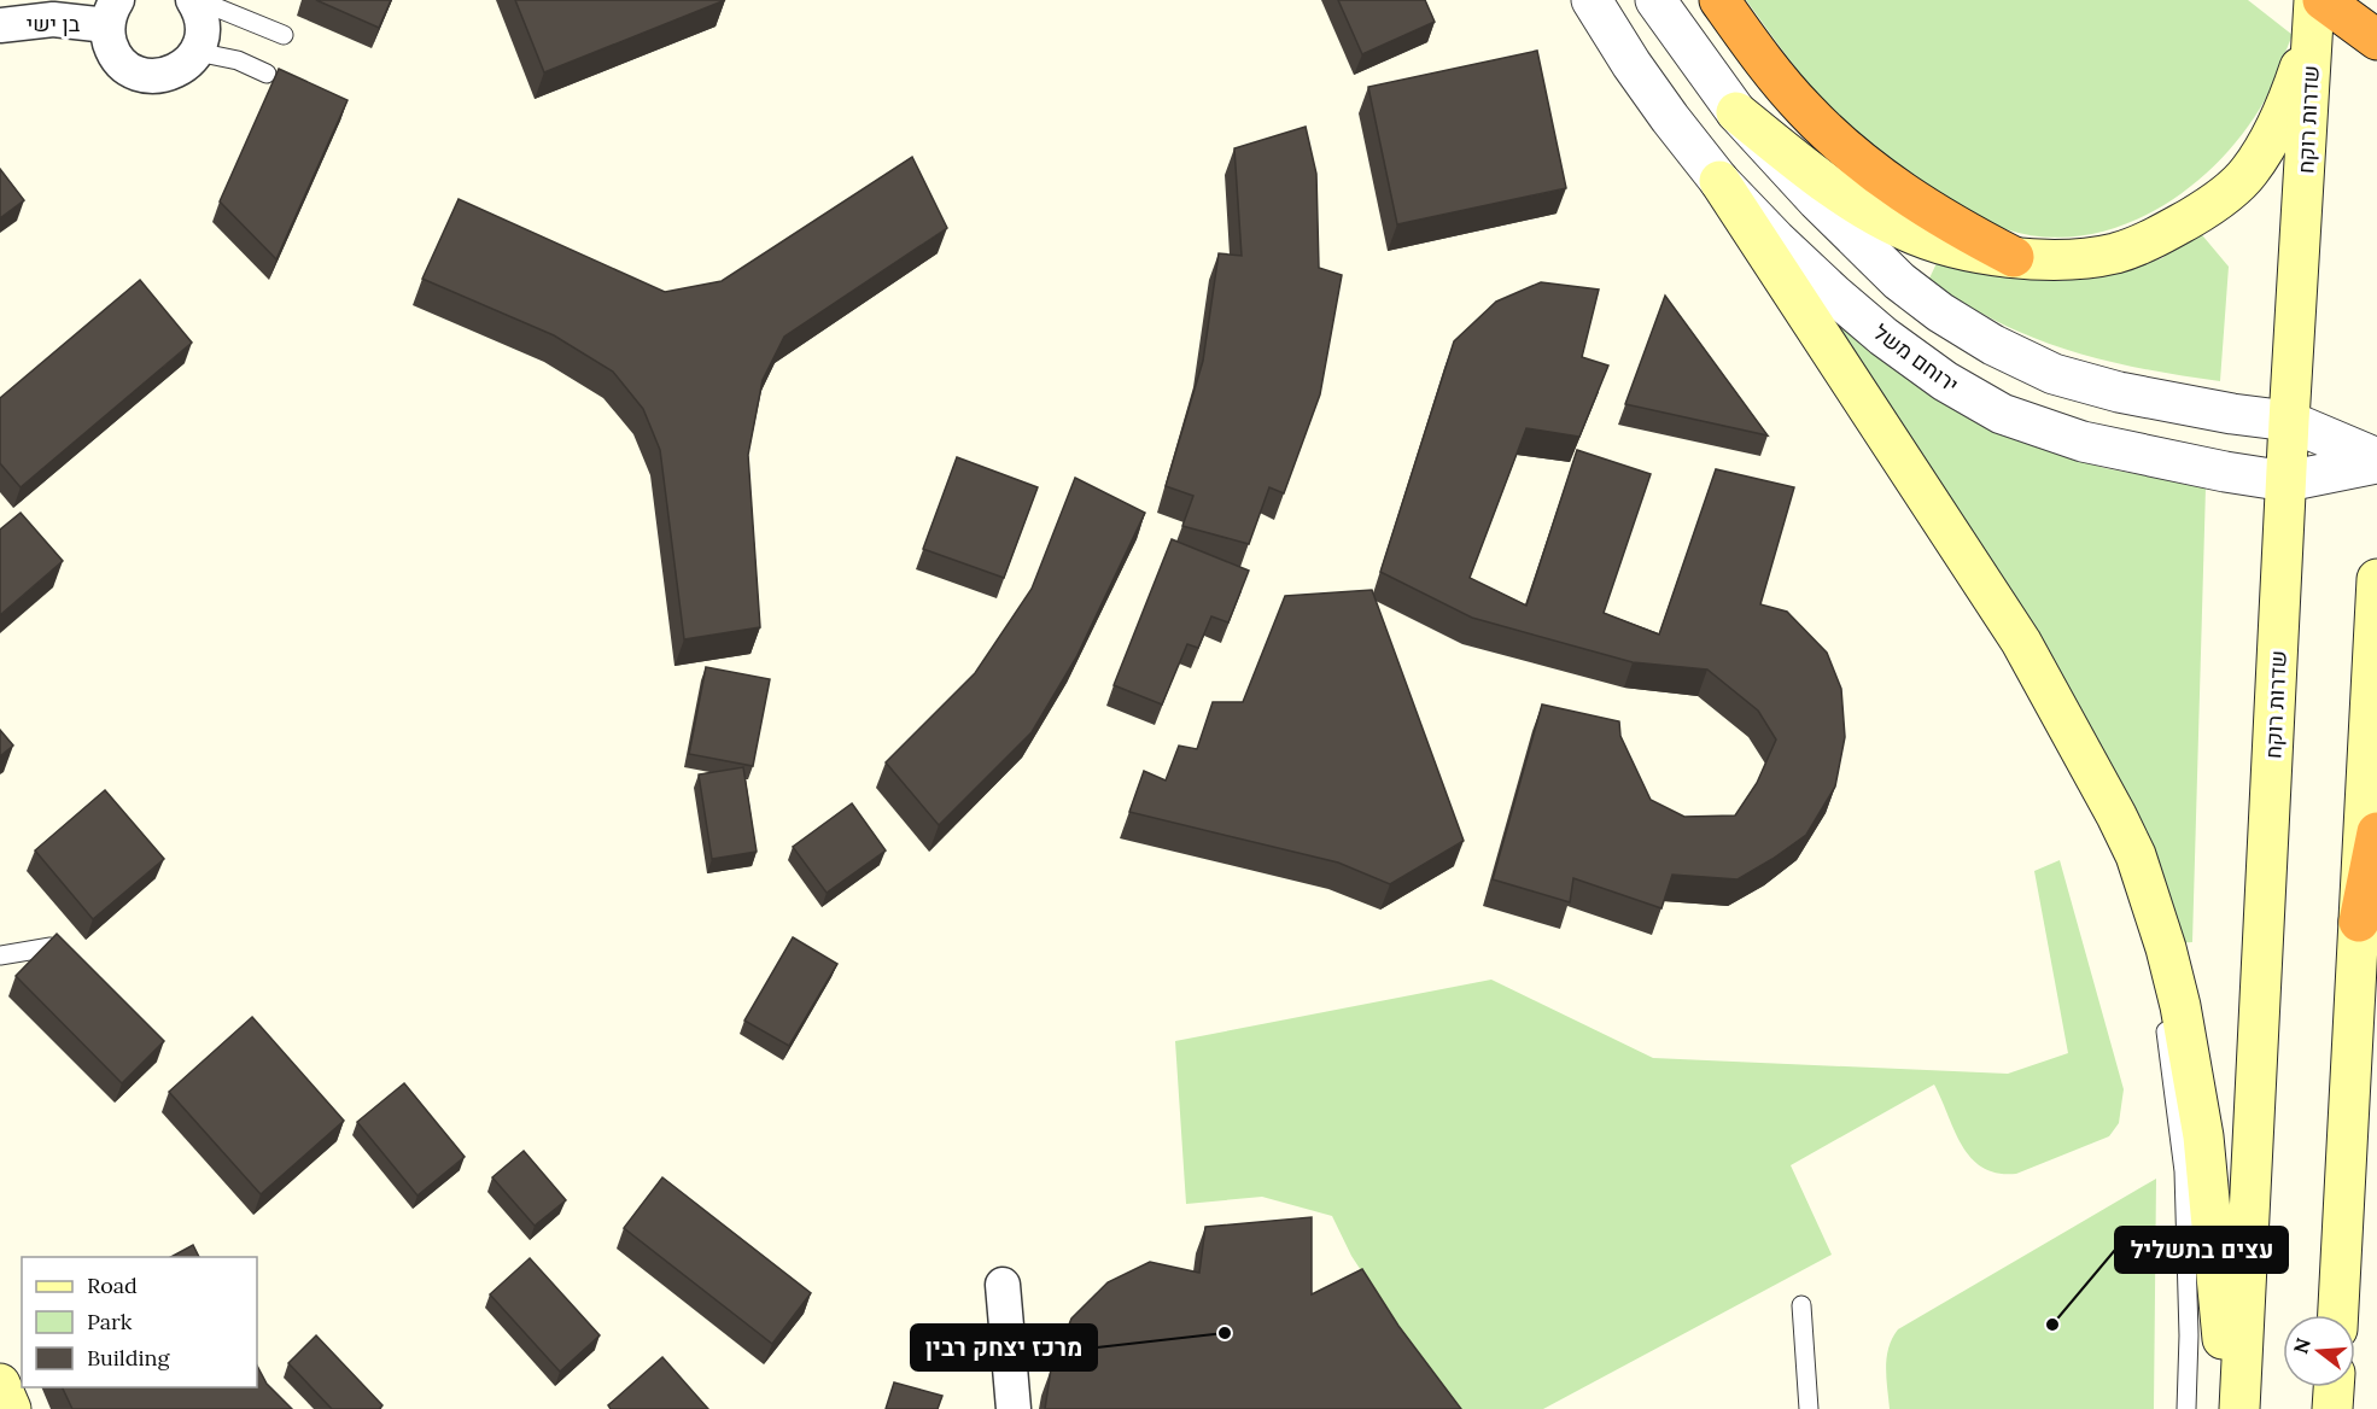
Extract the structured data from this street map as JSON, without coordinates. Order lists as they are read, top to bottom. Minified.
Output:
{"streets":{"main road":["שדרות רוקח"],"street":["בן ישי","ירוחם משל"]},"crossings":[["שדרות רוקח","ירוחם משל"]],"places":["עצים בתשליל","מרכז יצחק רבין"],"legend":["Road","Park","Building"],"north":"left"}
